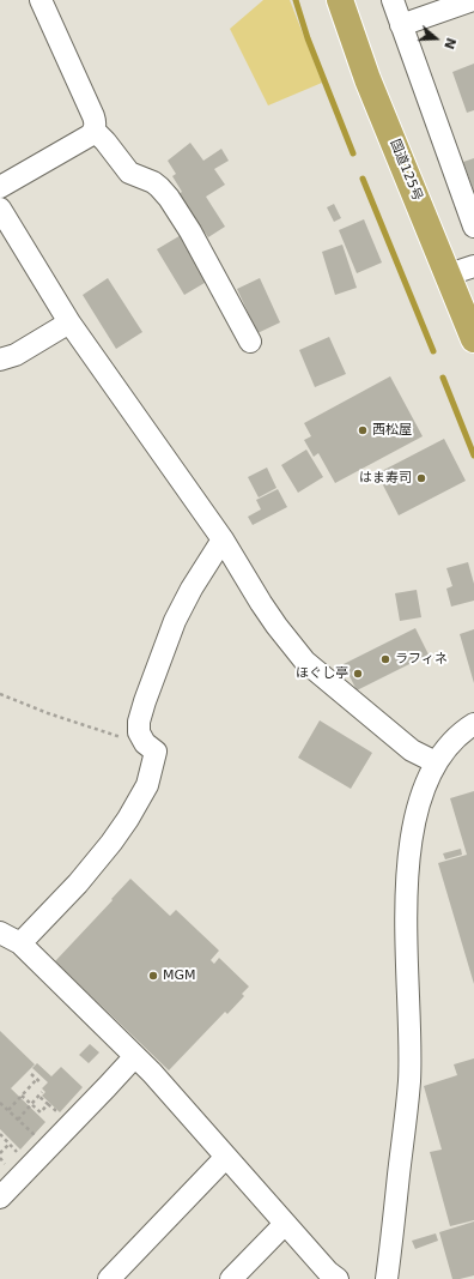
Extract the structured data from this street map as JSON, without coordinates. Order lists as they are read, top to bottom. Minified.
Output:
{"streets":{"highway":["国道125号"]},"places":["西松屋","はま寿司","ラフィネ","ほぐし亭","MGM"],"north":"right"}
